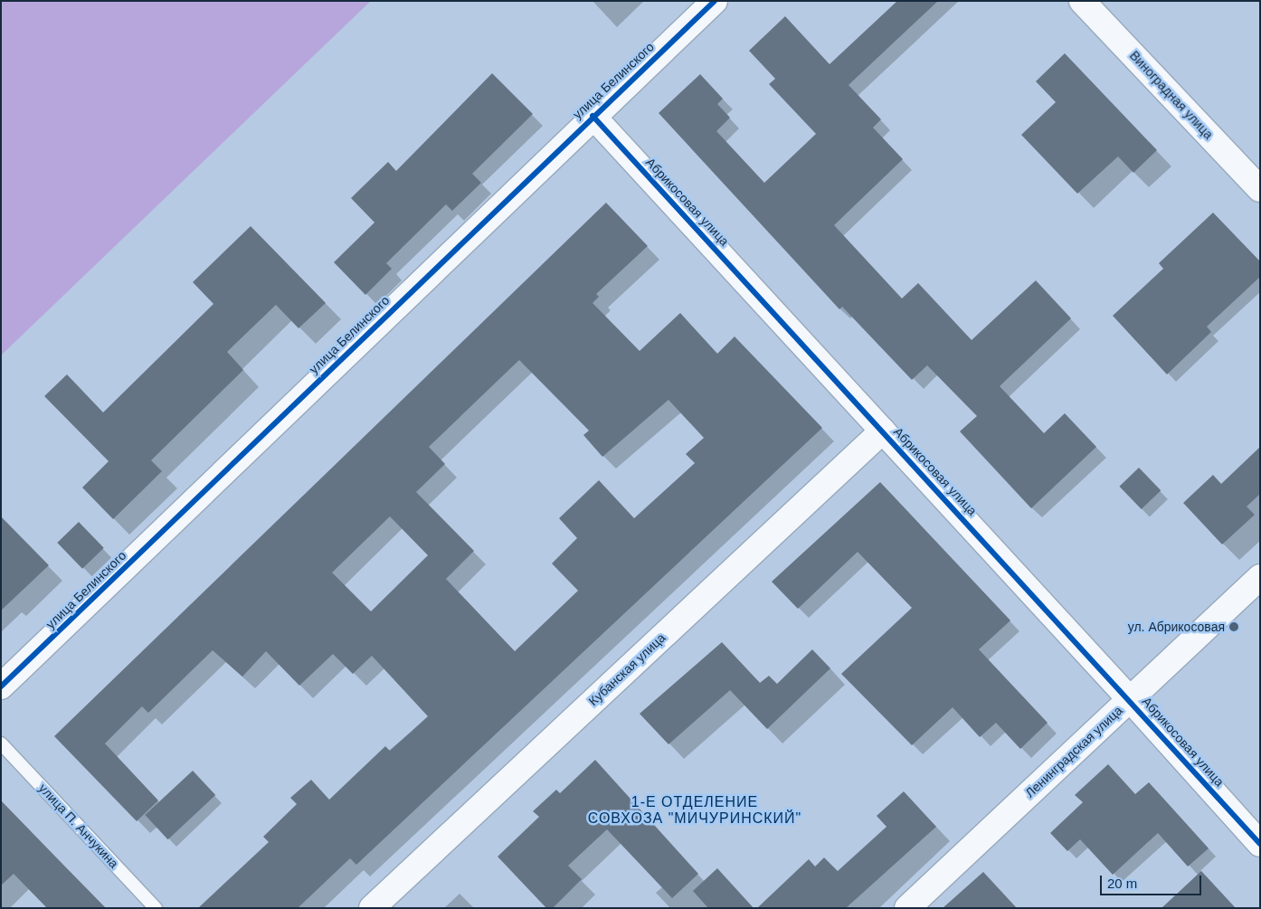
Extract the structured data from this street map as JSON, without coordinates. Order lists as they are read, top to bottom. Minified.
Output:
{"streets":{"street":["улица Белинского","Виноградная улица","Абрикосовая улица","Кубанская улица","Ленинградская улица"],"lane":["улица П. Анчукина"]},"crossings":[["улица Белинского","Абрикосовая улица"],["Абрикосовая улица","Кубанская улица"],["Абрикосовая улица","Ленинградская улица"]],"districts":["1-Е ОТДЕЛЕНИЕ СОВХОЗА \"МИЧУРИНСКИЙ\""],"places":["ул. Абрикосовая"],"scale_bar":"20 m"}
